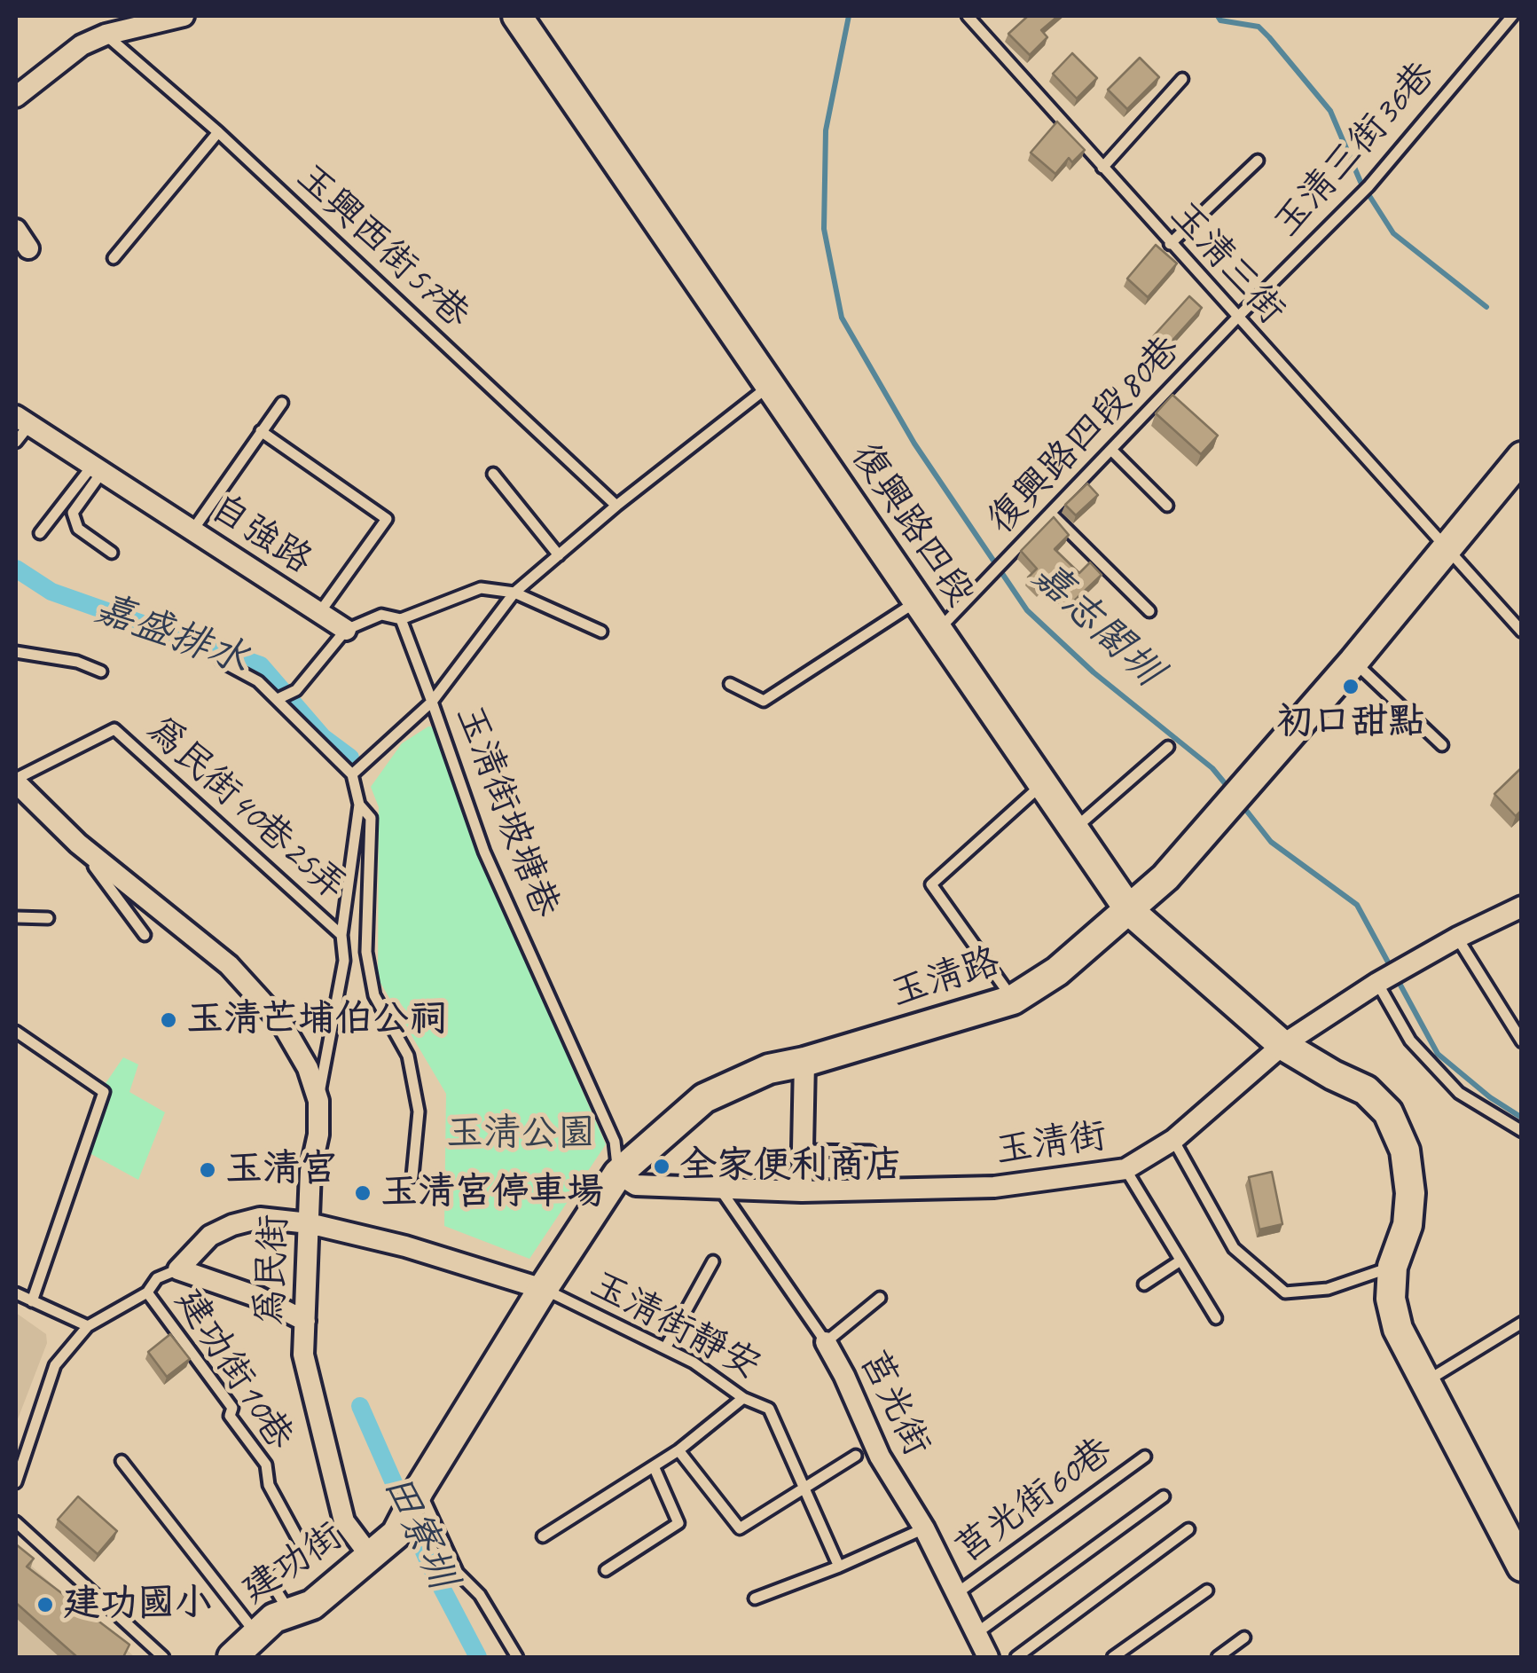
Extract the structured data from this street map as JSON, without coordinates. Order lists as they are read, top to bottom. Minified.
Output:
{"streets":{"street":["復興路四段","自強路","玉清路","玉清街","為民街","莒光街","建功街"],"lane":["玉清三街36巷","玉興西街57巷","玉清三街","復興路四段80巷","為民街40巷25弄","玉清街坡塘巷","玉清街靜安","建功街10巷","莒光街60巷"]},"crossings":[["玉清三街36巷","玉清三街"],["玉清三街36巷","復興路四段80巷"],["玉興西街57巷","玉清街坡塘巷"],["玉清三街","復興路四段80巷"],["玉清三街","玉清路"],["復興路四段80巷","復興路四段"],["復興路四段","玉清街坡塘巷"],["復興路四段","玉清路"],["復興路四段","玉清街"],["為民街40巷25弄","為民街"],["玉清街坡塘巷","玉清路"],["玉清街坡塘巷","玉清街"],["玉清路","玉清街"],["玉清路","玉清街靜安"],["玉清路","建功街"],["玉清街","莒光街"],["為民街","建功街"],["建功街10巷","建功街"],["莒光街","莒光街60巷"]],"water":["嘉志閣圳","嘉盛排水","田寮圳"],"parks":["玉清公園"],"places":["初口甜點","玉清芒埔伯公祠","全家便利商店","玉清宮","玉清宮停車場","建功國小"]}
